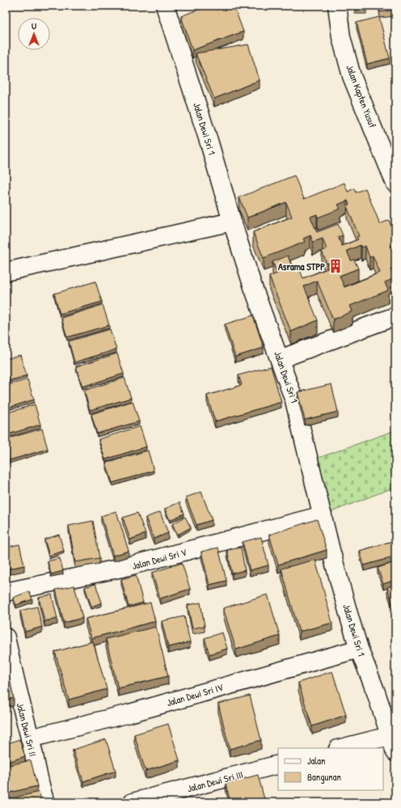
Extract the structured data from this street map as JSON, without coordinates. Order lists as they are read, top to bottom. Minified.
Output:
{"streets":{"street":["Jalan Kapten Yusuf","Jalan Dewi Sri 1","Jalan Dewi Sri V","Jalan Dewi Sri IV","Jalan Dewi Sri II","Jalan Dewi Sri III"]},"crossings":[["Jalan Dewi Sri 1","Jalan Dewi Sri V"],["Jalan Dewi Sri 1","Jalan Dewi Sri IV"],["Jalan Dewi Sri IV","Jalan Dewi Sri II"]],"places":{"building":["Asrama STPP"]},"legend":["Jalan","Bangunan"],"north":"top"}
